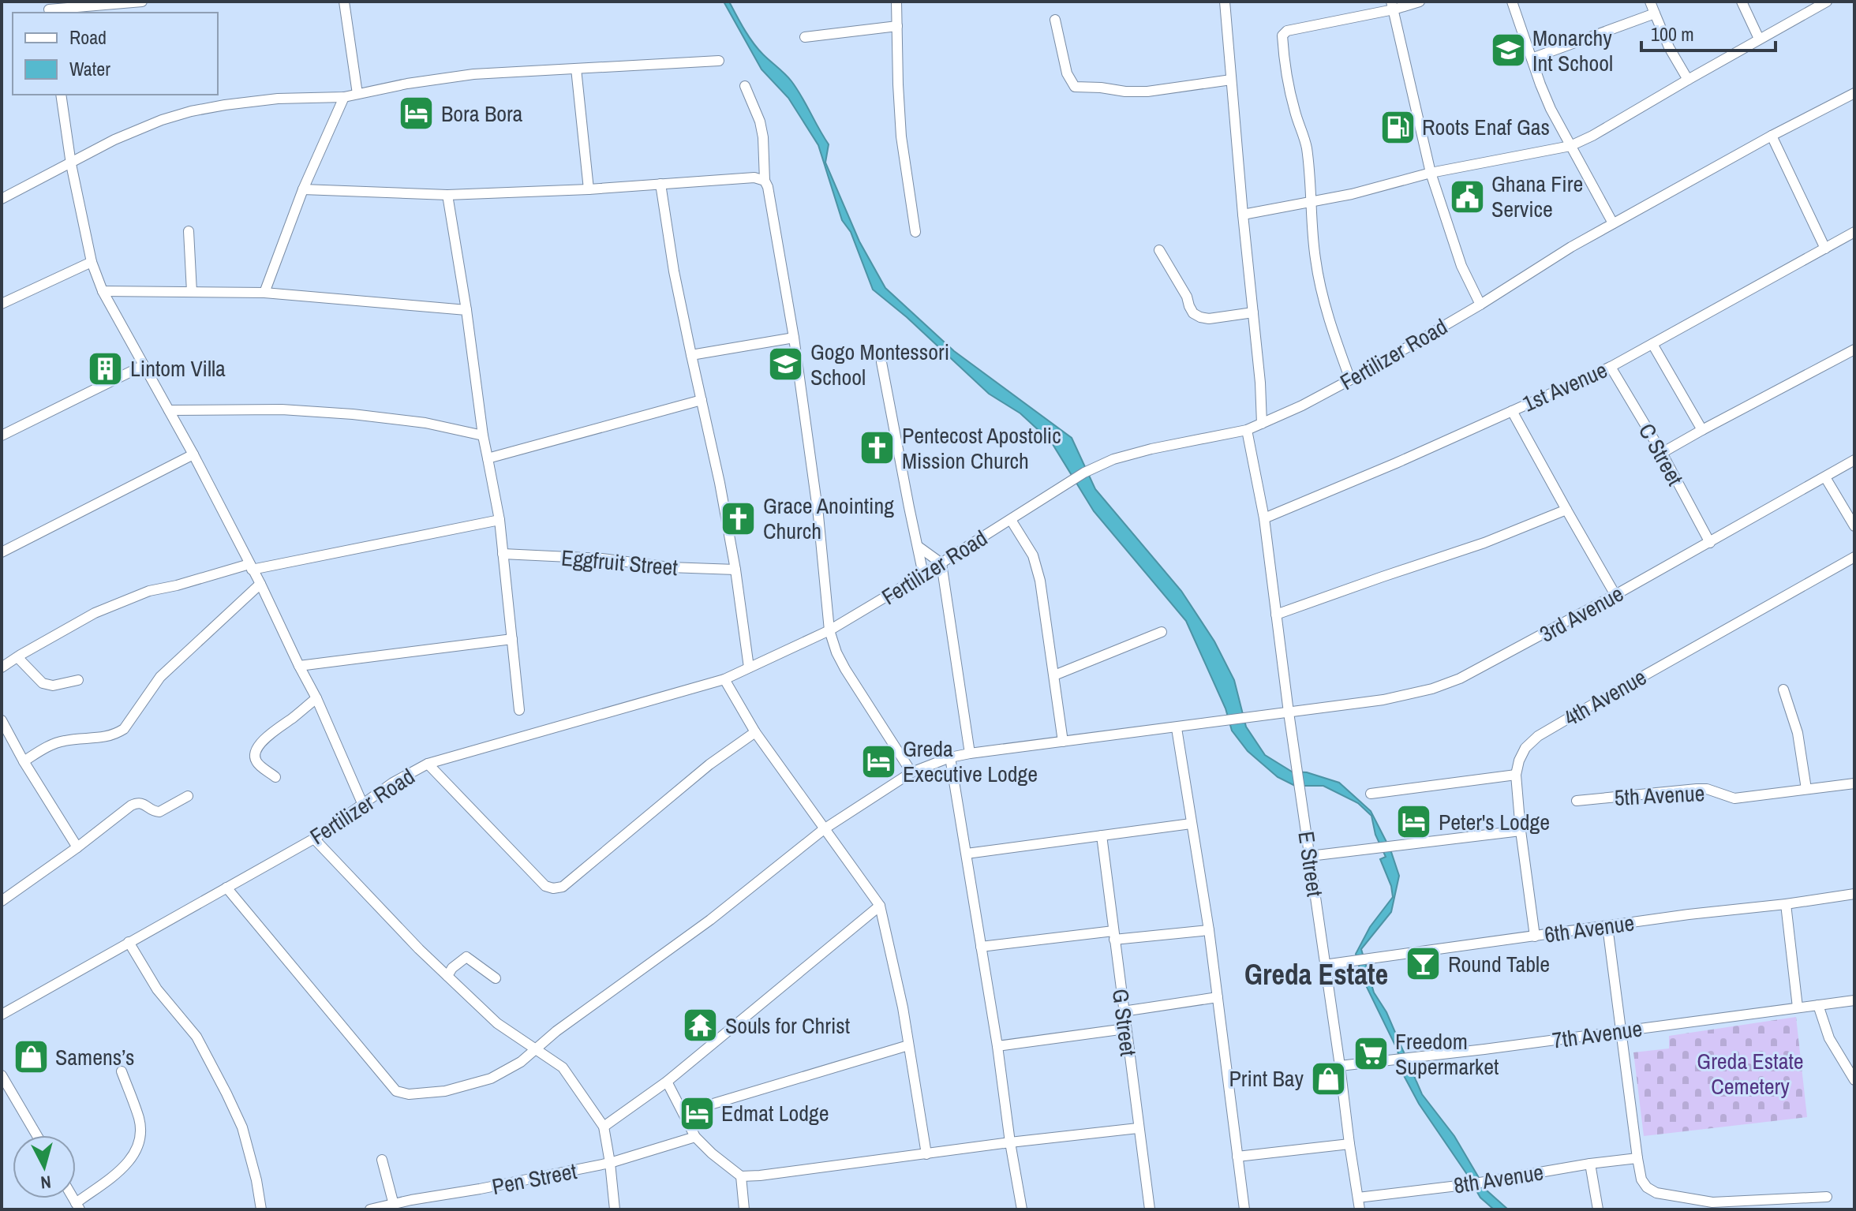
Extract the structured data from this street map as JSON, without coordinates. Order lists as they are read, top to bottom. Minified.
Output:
{"streets":{"street":["Fertilizer Road","1st Avenue","C Street","Eggfruit Street","3rd Avenue","4th Avenue","5th Avenue","E Street","6th Avenue","G Street","7th Avenue","Pen Street","8th Avenue"]},"crossings":[["Fertilizer Road","3rd Avenue"],["Fertilizer Road","E Street"],["1st Avenue","C Street"],["1st Avenue","E Street"],["C Street","3rd Avenue"],["3rd Avenue","E Street"],["4th Avenue","6th Avenue"],["E Street","6th Avenue"],["E Street","7th Avenue"],["E Street","8th Avenue"]],"districts":["Greda Estate"],"parks":["Greda Estate Cemetery"],"places":{"school or university":["Monarchy Int School","Gogo Montessori School"],"hotel":["Bora Bora","Greda Executive Lodge","Peter's Lodge","Edmat Lodge"],"fuel station":["Roots Enaf Gas"],"public building":["Ghana Fire Service"],"building":["Lintom Villa"],"church":["Pentecost Apostolic Mission Church","Grace Anointing Church"],"bar":["Round Table"],"temple":["Souls for Christ"],"supermarket":["Freedom Supermarket"],"shop":["Samens’s","Print Bay"]},"legend":["Road","Water"],"scale_bar":"100 m","north":"bottom"}
